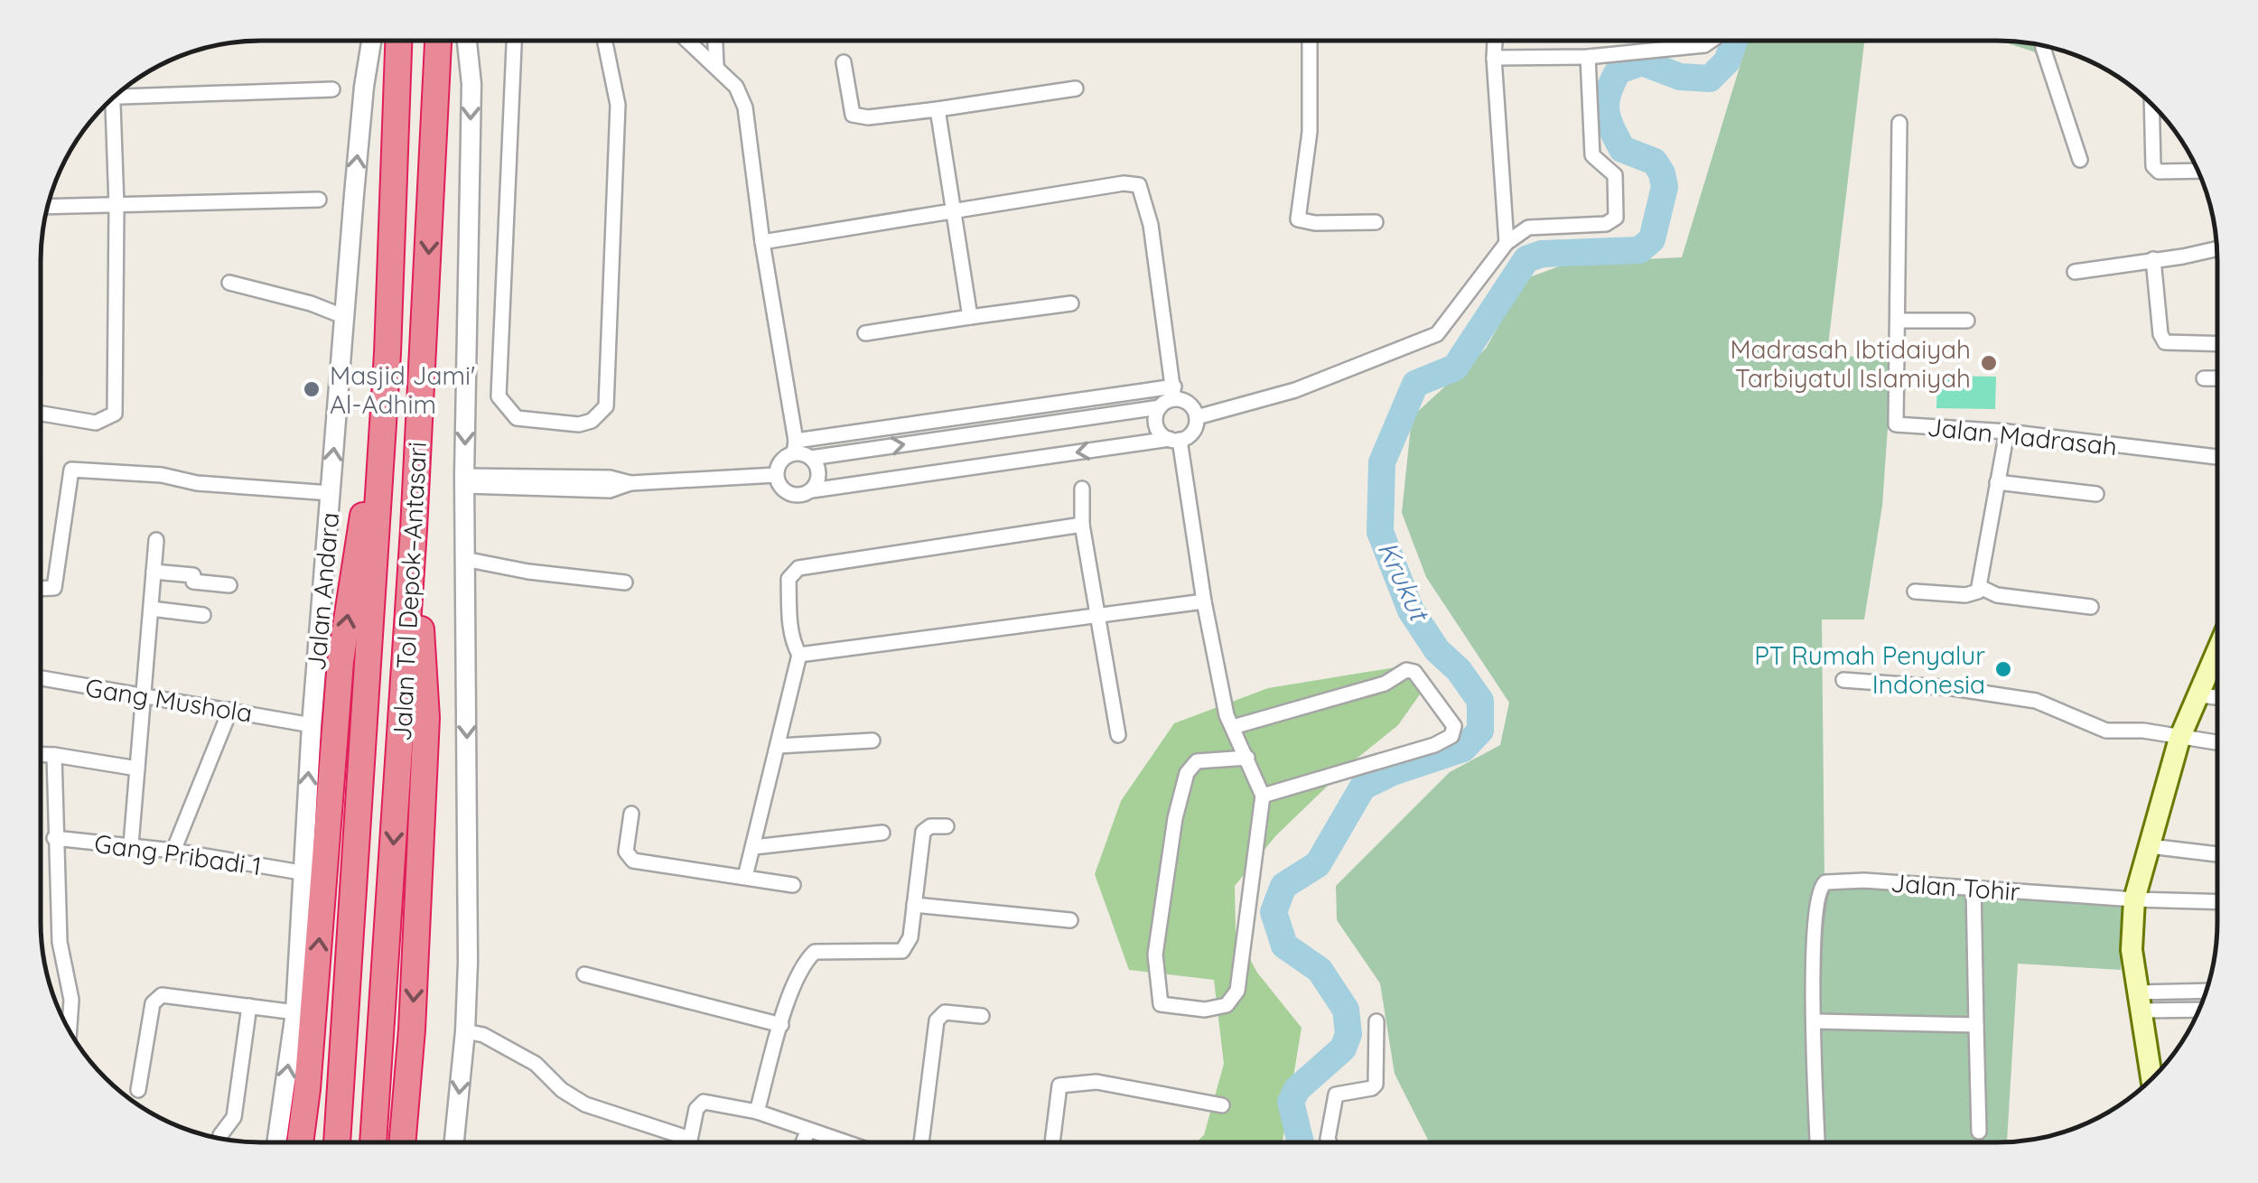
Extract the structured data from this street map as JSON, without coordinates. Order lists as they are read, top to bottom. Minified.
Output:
{"streets":{"highway":["Jalan Tol Depok–Antasari"],"street":["Jalan Madrasah","Jalan Andara","Gang Mushola","Gang Pribadi 1","Jalan Tohir"]},"crossings":[["Jalan Andara","Gang Mushola"],["Jalan Andara","Gang Pribadi 1"]],"water":["Krukut"],"places":["Madrasah Ibtidaiyah Tarbiyatul Islamiyah","Masjid Jami' Al-Adhim","PT Rumah Penyalur Indonesia"]}
